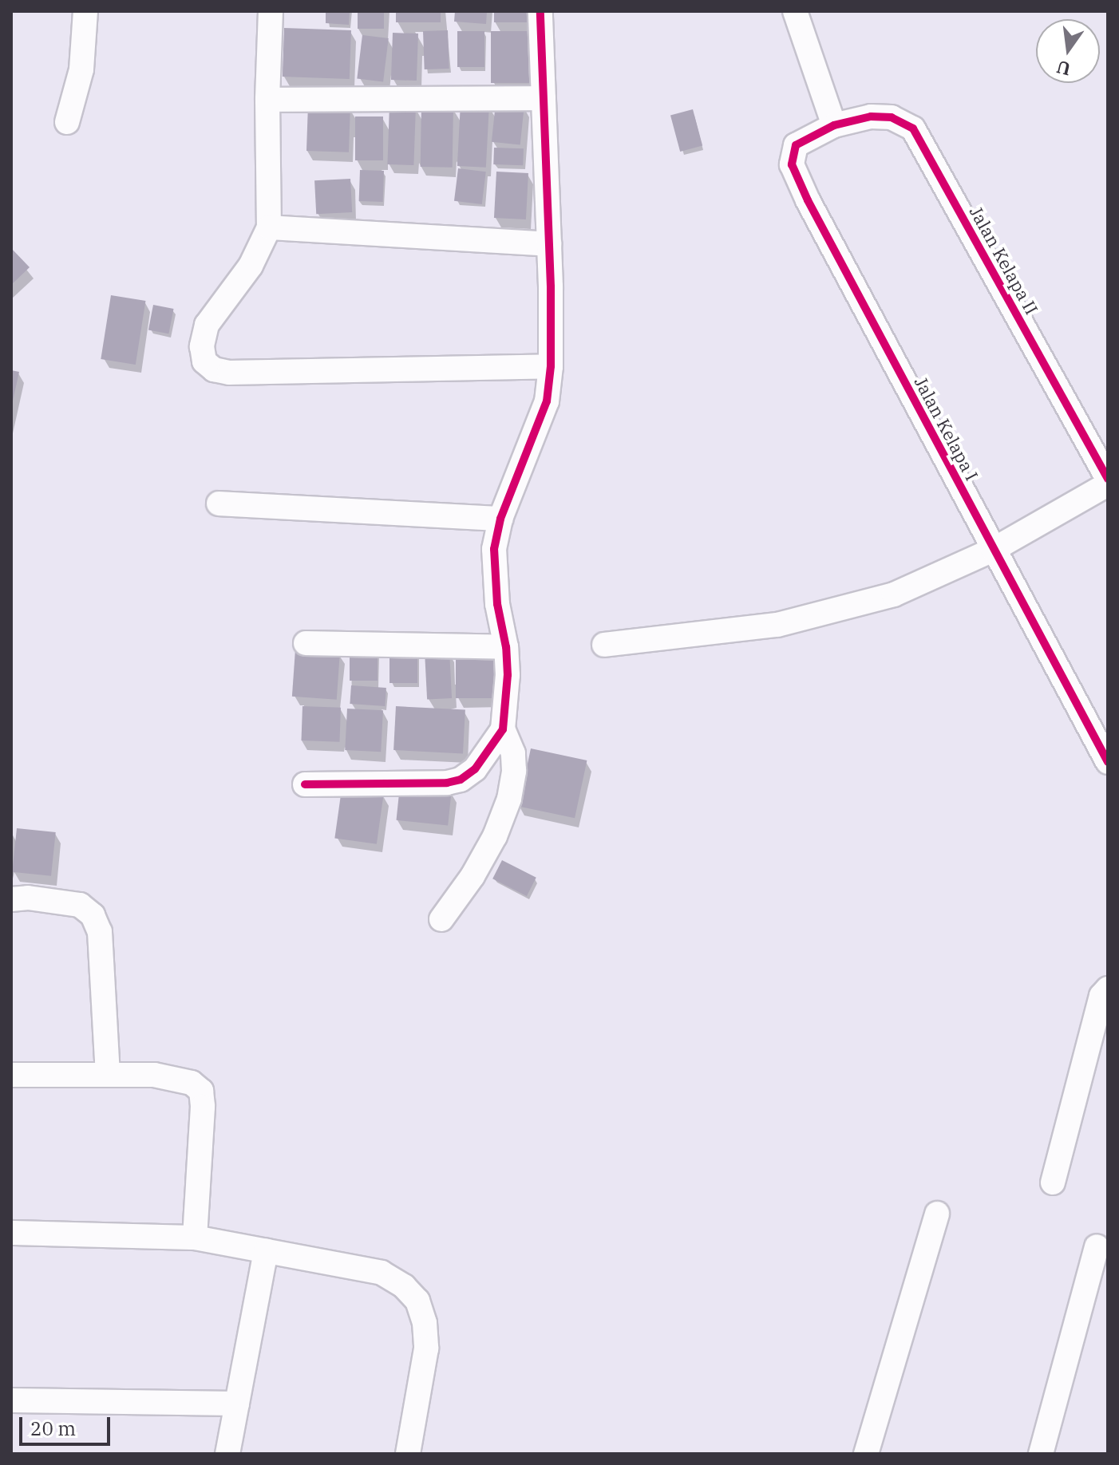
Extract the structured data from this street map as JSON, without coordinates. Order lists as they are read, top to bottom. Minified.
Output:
{"streets":{"street":["Jalan Kelapa II","Jalan Kelapa I"]},"crossings":[["Jalan Kelapa II","Jalan Kelapa I"]],"scale_bar":"20 m","north":"bottom"}
